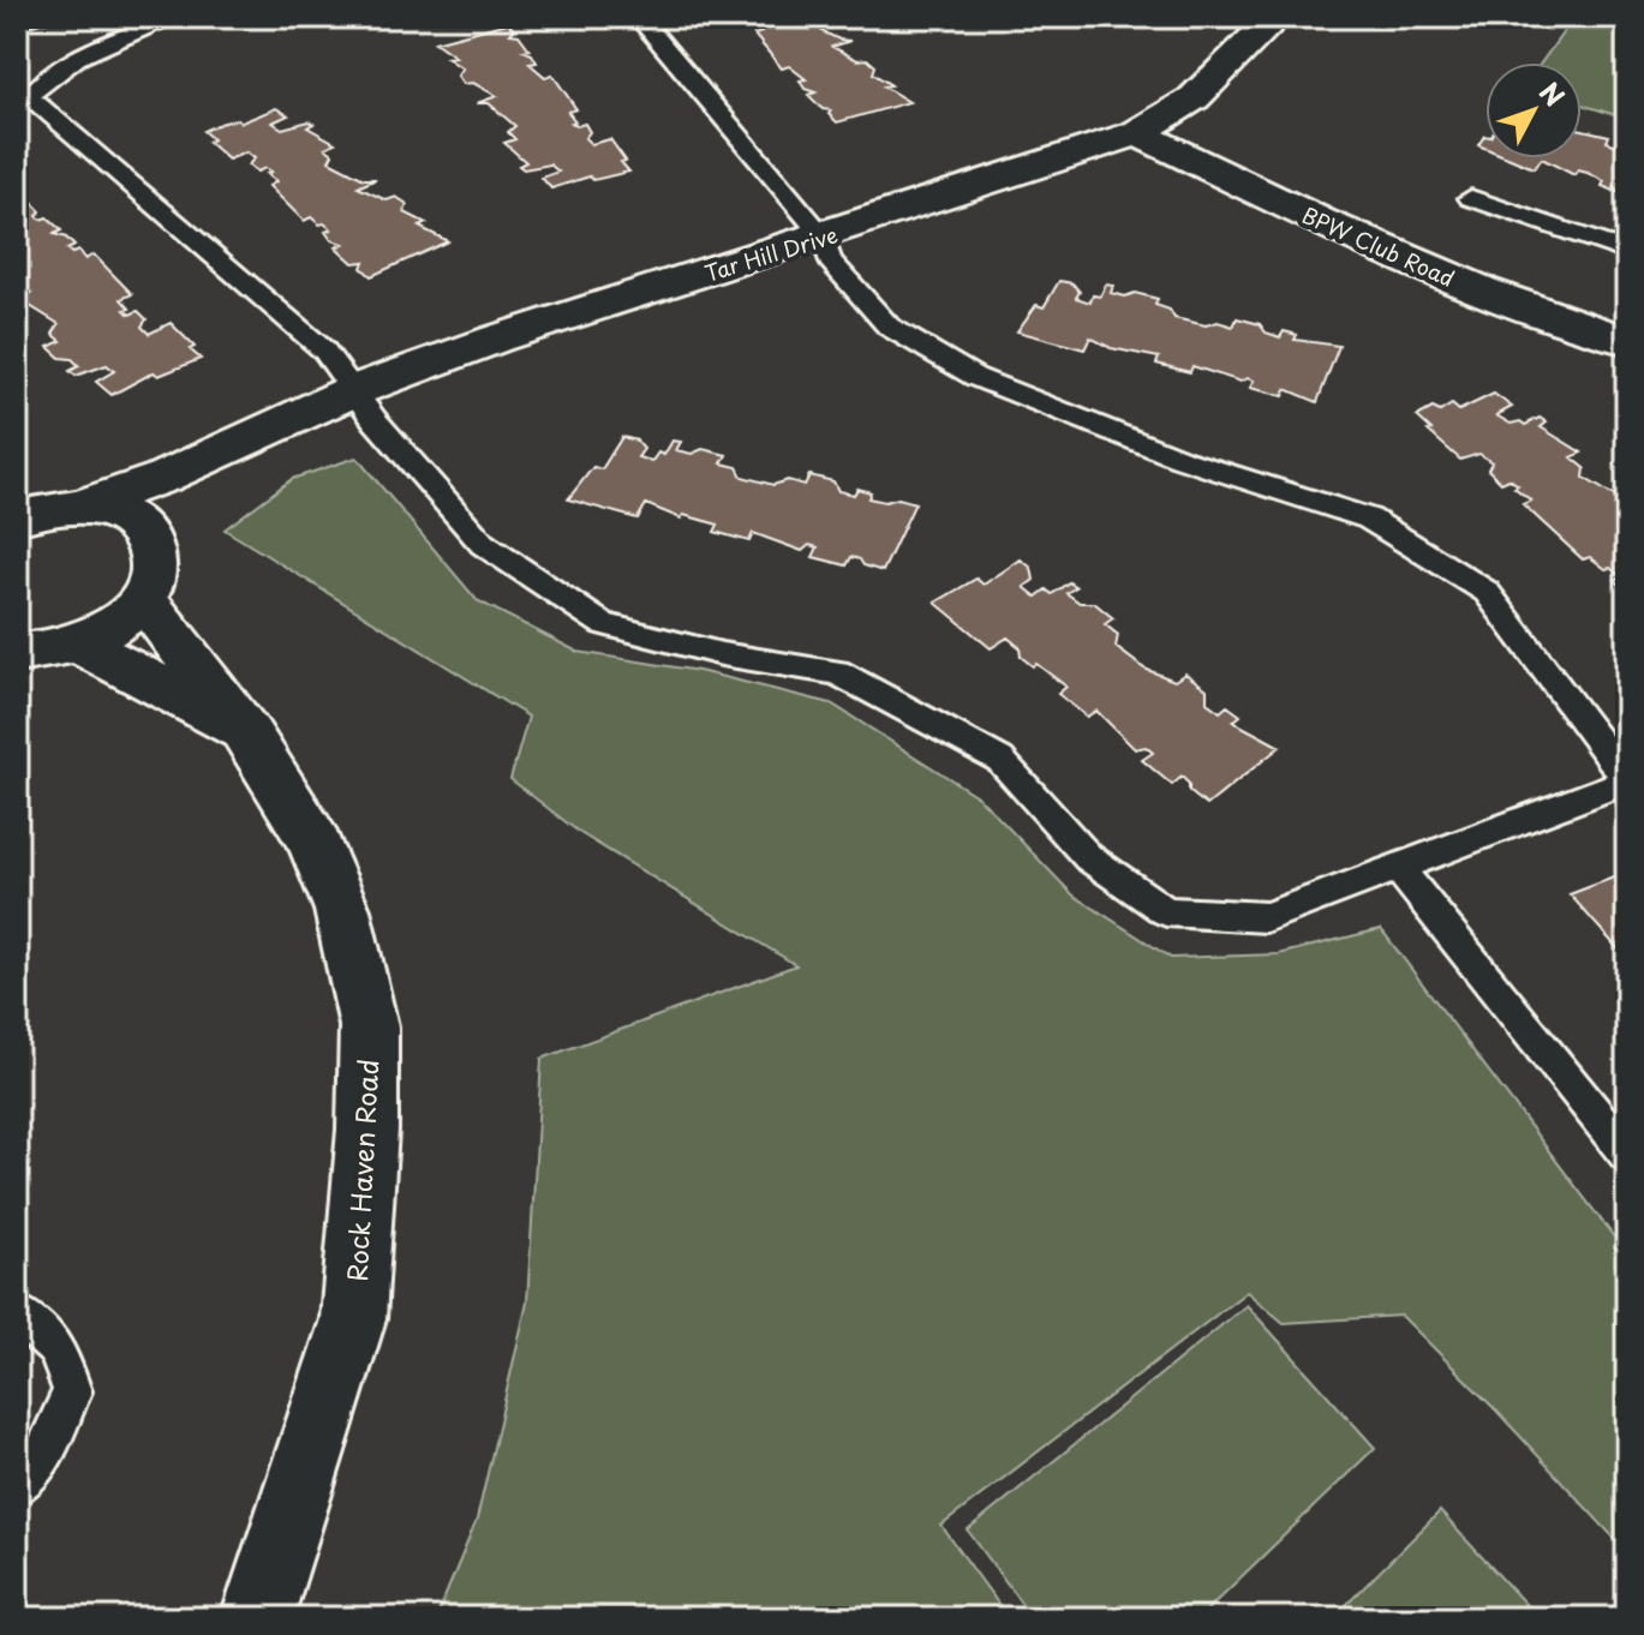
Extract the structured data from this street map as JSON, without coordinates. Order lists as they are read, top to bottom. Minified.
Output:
{"streets":{"street":["BPW Club Road","Tar Hill Drive","Rock Haven Road"]},"crossings":[["BPW Club Road","Tar Hill Drive"],["Tar Hill Drive","Rock Haven Road"]],"north":"top right"}
